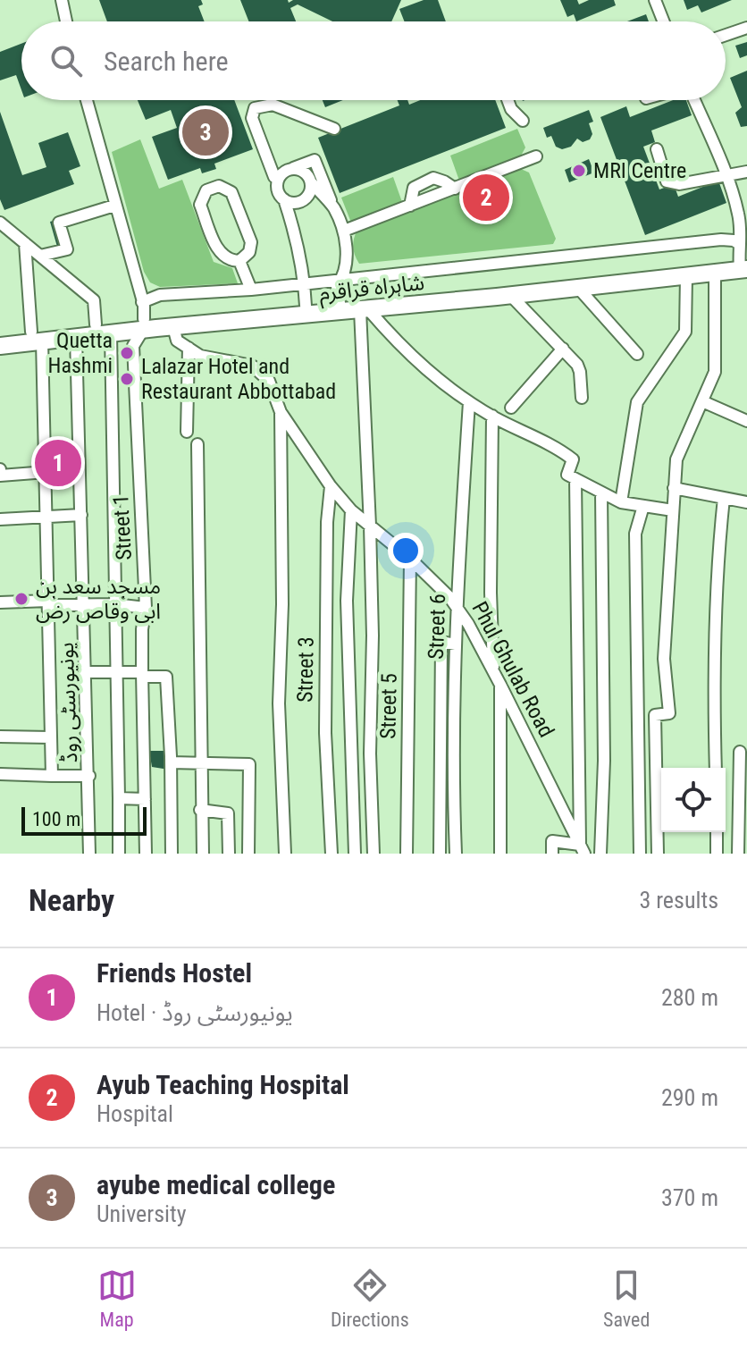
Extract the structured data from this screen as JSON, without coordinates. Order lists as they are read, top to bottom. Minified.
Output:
{"streets":{"highway":["شاہراہ قراقرم"],"street":["Street 1","Street 6","Street 3","Phul Ghulab Road","یونیورسٹی روڈ","Street 5"]},"crossings":[["شاہراہ قراقرم","Street 1"],["شاہراہ قراقرم","یونیورسٹی روڈ"],["Street 6","Phul Ghulab Road"],["Street 3","Phul Ghulab Road"],["Phul Ghulab Road","Street 5"]],"places":["MRI Centre","Quetta Hashmi","Lalazar Hotel and Restaurant Abbottabad","مسجد سعد بن ابی وقاص رض"],"scale_bar":"100 m","page":{"search":"Search here","pins":["3","2","1"],"scale":"100 m","heading":["Nearby","3 results"],"list":[{"mark":"1","name":"Friends Hostel","note":"Hotel · یونیورسٹی روڈ","value":"280 m"},{"mark":"2","name":"Ayub Teaching Hospital","note":"Hospital","value":"290 m"},{"mark":"3","name":"ayube medical college","note":"University","value":"370 m"}],"nav":["Map","Directions","Saved"]}}
